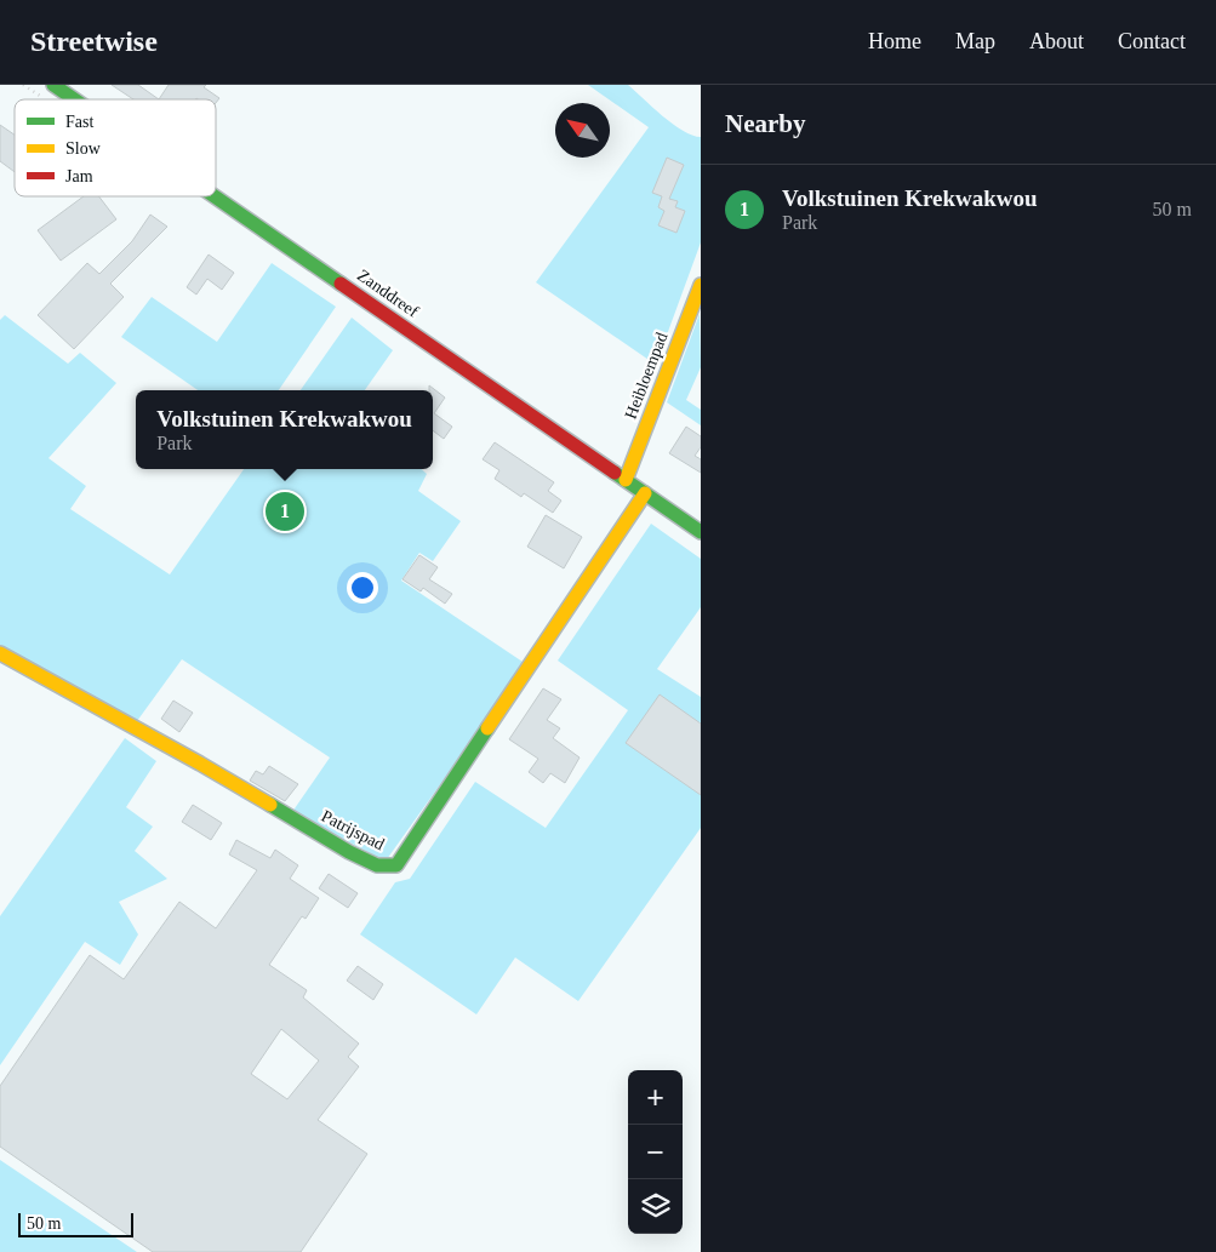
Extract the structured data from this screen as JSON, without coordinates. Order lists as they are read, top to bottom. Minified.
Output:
{"streets":{"street":["Zanddreef","Heibloempad","Patrijspad"]},"crossings":[["Zanddreef","Heibloempad"],["Zanddreef","Patrijspad"]],"legend":["Fast","Slow","Jam"],"scale_bar":"50 m","north":"top left","page":{"header":"Streetwise","nav":["Home","Map","About","Contact"],"heading":"Nearby","list":[{"mark":"1","name":"Volkstuinen Krekwakwou","note":"Park","value":"50 m"}],"popup":["Volkstuinen Krekwakwou","Park"],"pins":"1","map_buttons":["+","−"],"scale":"50 m"}}
